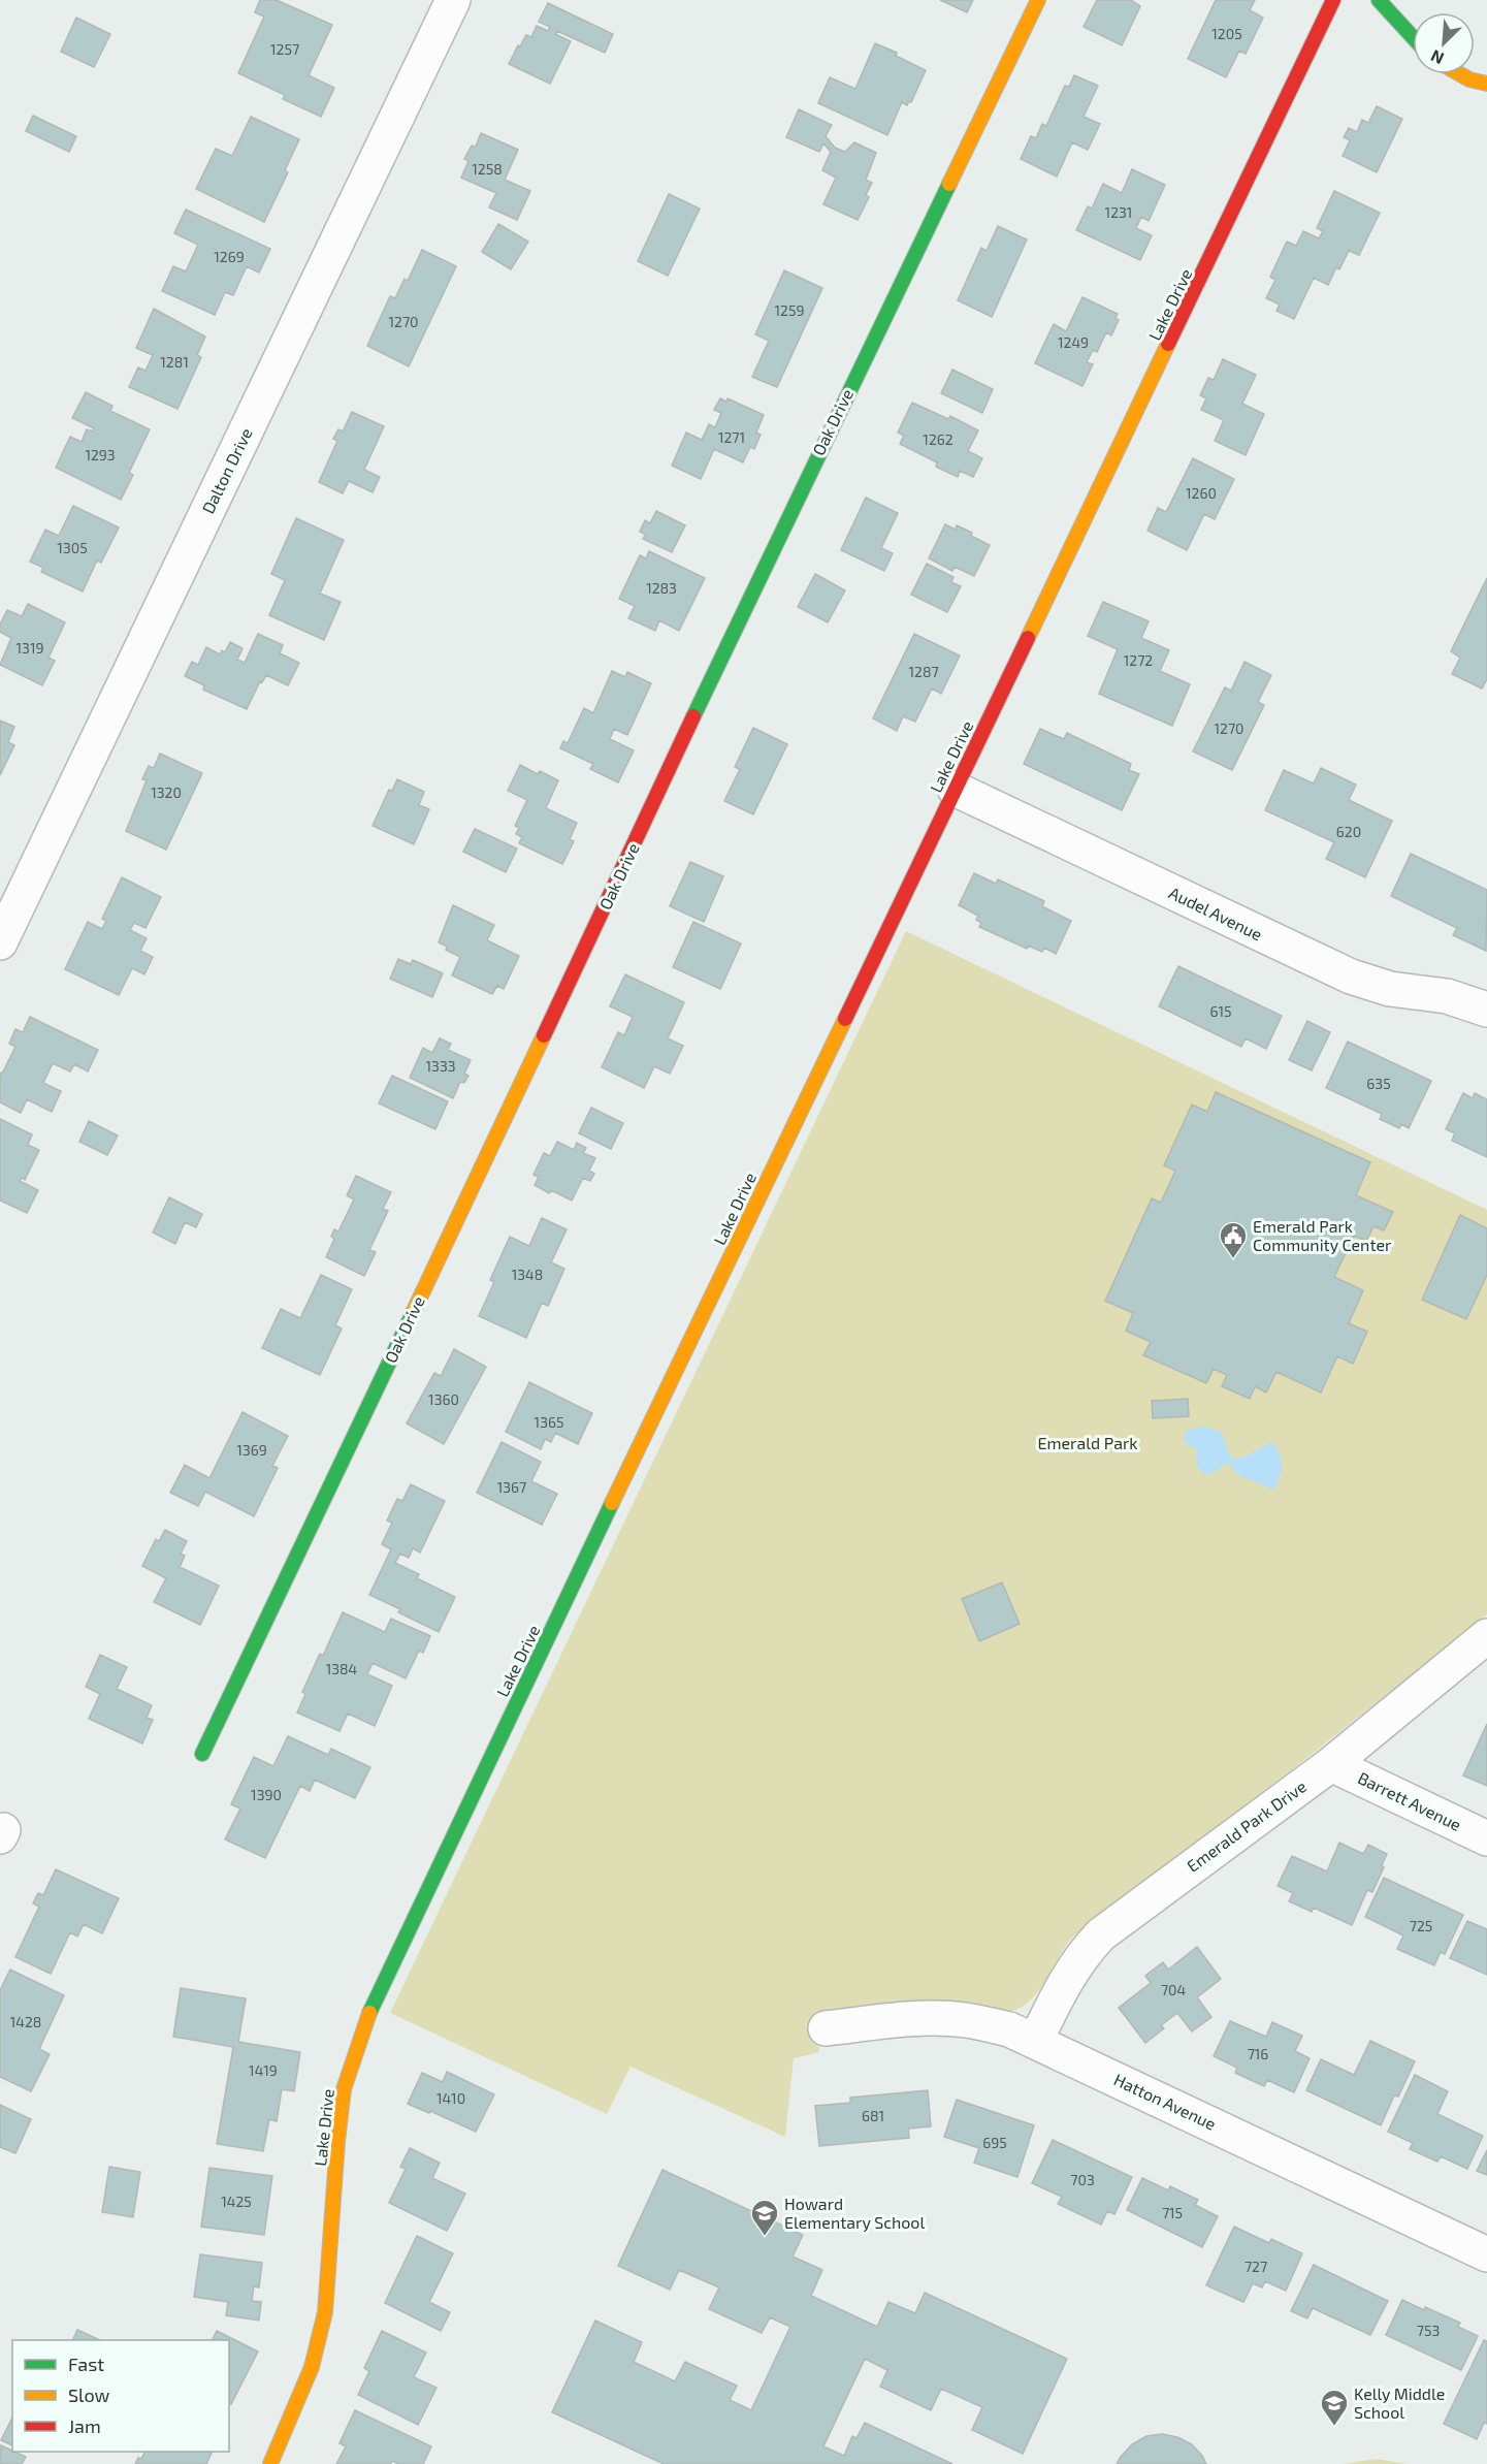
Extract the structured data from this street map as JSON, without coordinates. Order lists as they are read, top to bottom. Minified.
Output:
{"streets":{"street":["Lake Drive","Oak Drive","Dalton Drive","Audel Avenue","Barrett Avenue","Emerald Park Drive","Hatton Avenue"]},"crossings":[["Lake Drive","Audel Avenue"],["Barrett Avenue","Emerald Park Drive"],["Emerald Park Drive","Hatton Avenue"]],"parks":["Emerald Park"],"places":{"public building":["Emerald Park Community Center"],"school or university":["Howard Elementary School","Kelly Middle School"]},"house_numbers":["1205","1257","1258","1231","1269","1259","1270","1249","1281","1271","1262","1293","1260","1305","1283","1319","1272","1287","1270","1320","620","615","1333","635","1348","1360","1365","1369","1367","1384","1390","725","704","1428","716","1419","1410","681","695","703","1425","715","727","753"],"legend":["Fast","Slow","Jam"],"north":"bottom left"}
